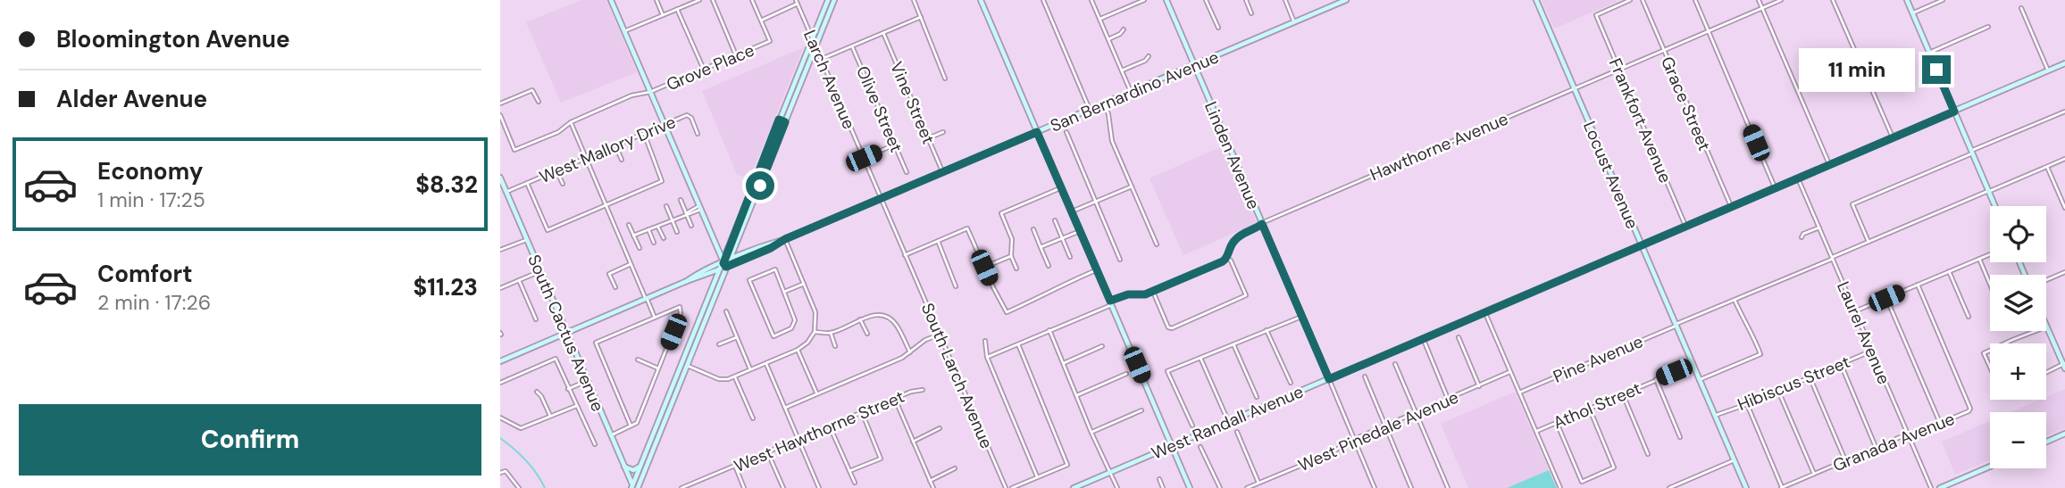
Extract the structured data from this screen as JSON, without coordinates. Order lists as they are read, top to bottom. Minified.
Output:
{"streets":{"main road":["San Bernardino Avenue","Linden Avenue","Locust Avenue","South Cactus Avenue","West Randall Avenue"],"street":["Grove Place","Larch Avenue","Vine Street","Grace Street","Olive Street","Frankfort Avenue","Hawthorne Avenue","West Mallory Drive","Laurel Avenue","Pine Avenue","South Larch Avenue","Hibiscus Street","Athol Street","West Hawthorne Street","West Pinedale Avenue","Granada Avenue"]},"crossings":[["Grove Place","Larch Avenue"],["Larch Avenue","San Bernardino Avenue"],["Larch Avenue","South Larch Avenue"],["San Bernardino Avenue","Vine Street"],["San Bernardino Avenue","Linden Avenue"],["Grace Street","Hawthorne Avenue"],["Grace Street","West Randall Avenue"],["Frankfort Avenue","Hawthorne Avenue"],["Frankfort Avenue","West Randall Avenue"],["Hawthorne Avenue","Linden Avenue"],["Hawthorne Avenue","Locust Avenue"],["West Mallory Drive","South Cactus Avenue"],["Linden Avenue","West Randall Avenue"],["Locust Avenue","Pine Avenue"],["Locust Avenue","Hibiscus Street"],["Locust Avenue","Athol Street"],["Locust Avenue","West Randall Avenue"],["Laurel Avenue","Pine Avenue"],["Laurel Avenue","Hibiscus Street"],["Laurel Avenue","West Randall Avenue"],["Laurel Avenue","Granada Avenue"]],"page":{"banner":["Bloomington Avenue","Alder Avenue"],"bubble":"11 min","list":[{"name":"Economy","note":"1 min · 17:25","value":"$8.32"},{"name":"Comfort","note":"2 min · 17:26","value":"$11.23"}],"map_buttons":["+","−"],"buttons":"Confirm"}}
